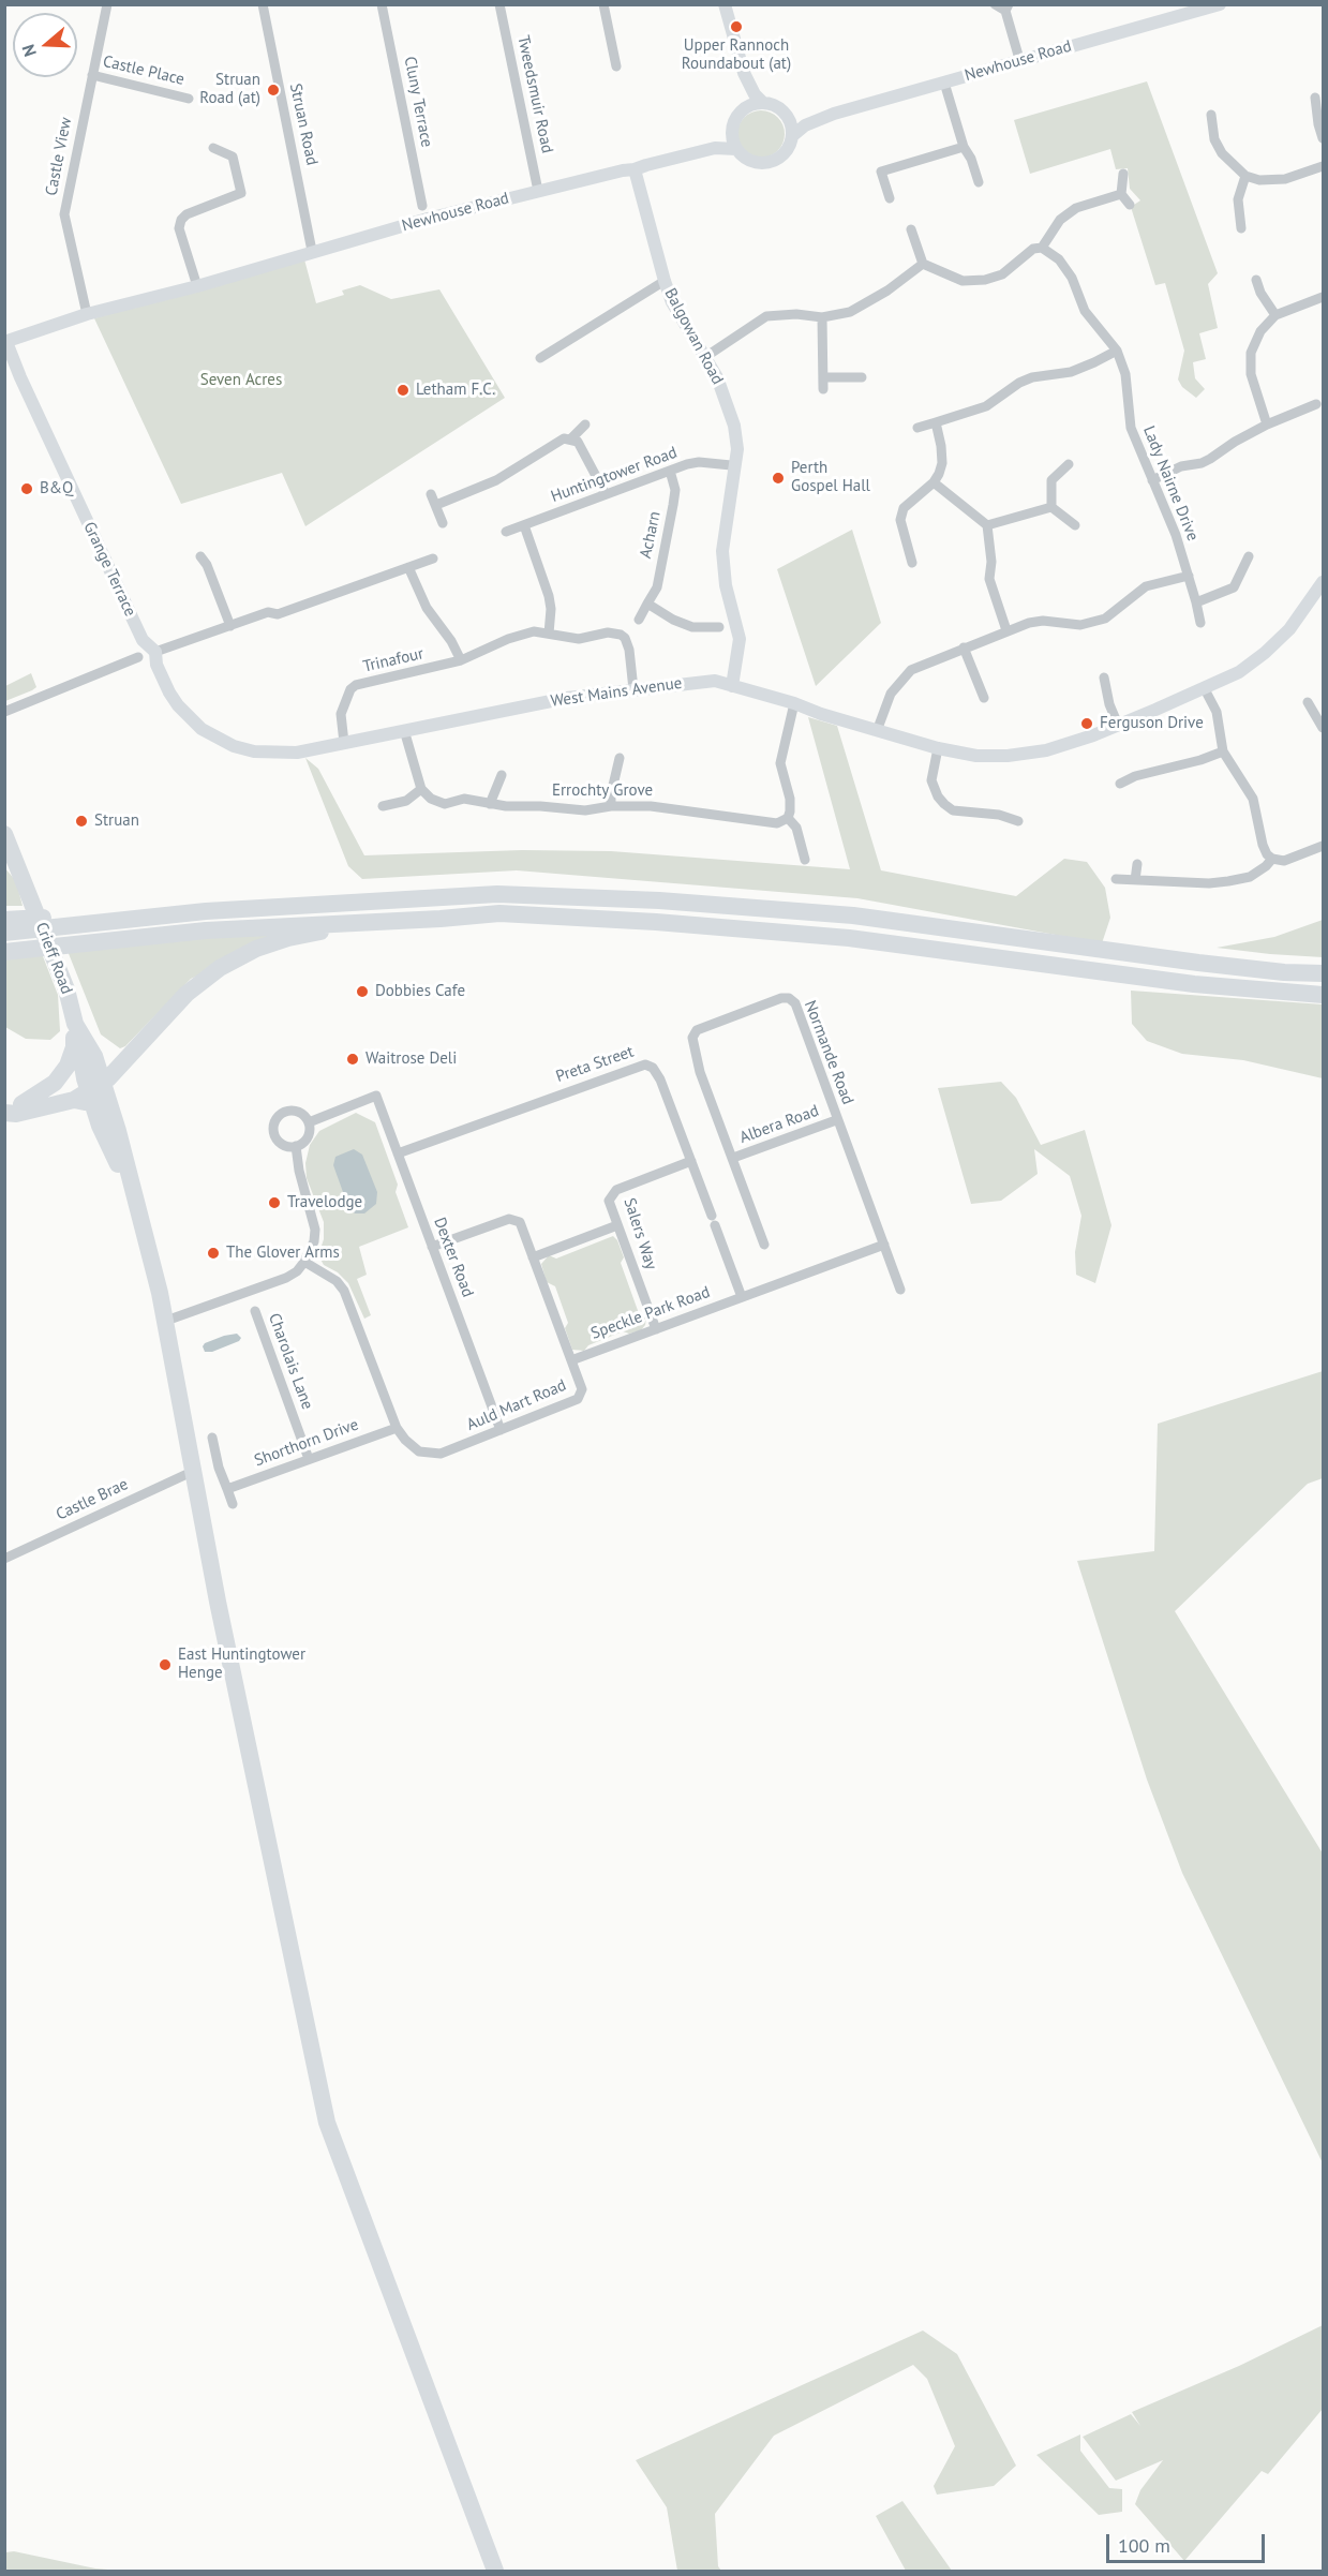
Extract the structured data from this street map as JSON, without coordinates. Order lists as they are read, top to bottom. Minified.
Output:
{"streets":{"highway":["Crieff Road"],"street":["Newhouse Road","Castle Place","Tweedsmuir Road","Cluny Terrace","Struan Road","Castle View","Balgowan Road","Huntingtower Road","Lady Nairne Drive","Acharn","Grange Terrace","Trinafour","West Mains Avenue","Errochty Grove","Normande Road","Preta Street","Albera Road","Salers Way","Dexter Road","Speckle Park Road","Charolais Lane","Auld Mart Road","Shorthorn Drive","Castle Brae"]},"crossings":[["Newhouse Road","Tweedsmuir Road"],["Newhouse Road","Struan Road"],["Newhouse Road","Castle View"],["Newhouse Road","Balgowan Road"],["Newhouse Road","Grange Terrace"],["Castle Place","Castle View"],["Balgowan Road","Huntingtower Road"],["Balgowan Road","West Mains Avenue"],["Huntingtower Road","Acharn"],["Grange Terrace","West Mains Avenue"],["Trinafour","West Mains Avenue"],["Normande Road","Albera Road"],["Normande Road","Speckle Park Road"],["Preta Street","Salers Way"],["Preta Street","Dexter Road"],["Preta Street","Speckle Park Road"],["Salers Way","Speckle Park Road"],["Dexter Road","Auld Mart Road"],["Speckle Park Road","Auld Mart Road"],["Charolais Lane","Shorthorn Drive"],["Auld Mart Road","Shorthorn Drive"]],"parks":["Seven Acres"],"places":["Upper Rannoch Roundabout (at)","Struan Road (at)","Letham F.C.","Perth Gospel Hall","B&Q","Ferguson Drive","Struan","Dobbies Cafe","Waitrose Deli","Travelodge","The Glover Arms","East Huntingtower Henge"],"scale_bar":"100 m","north":"left"}
